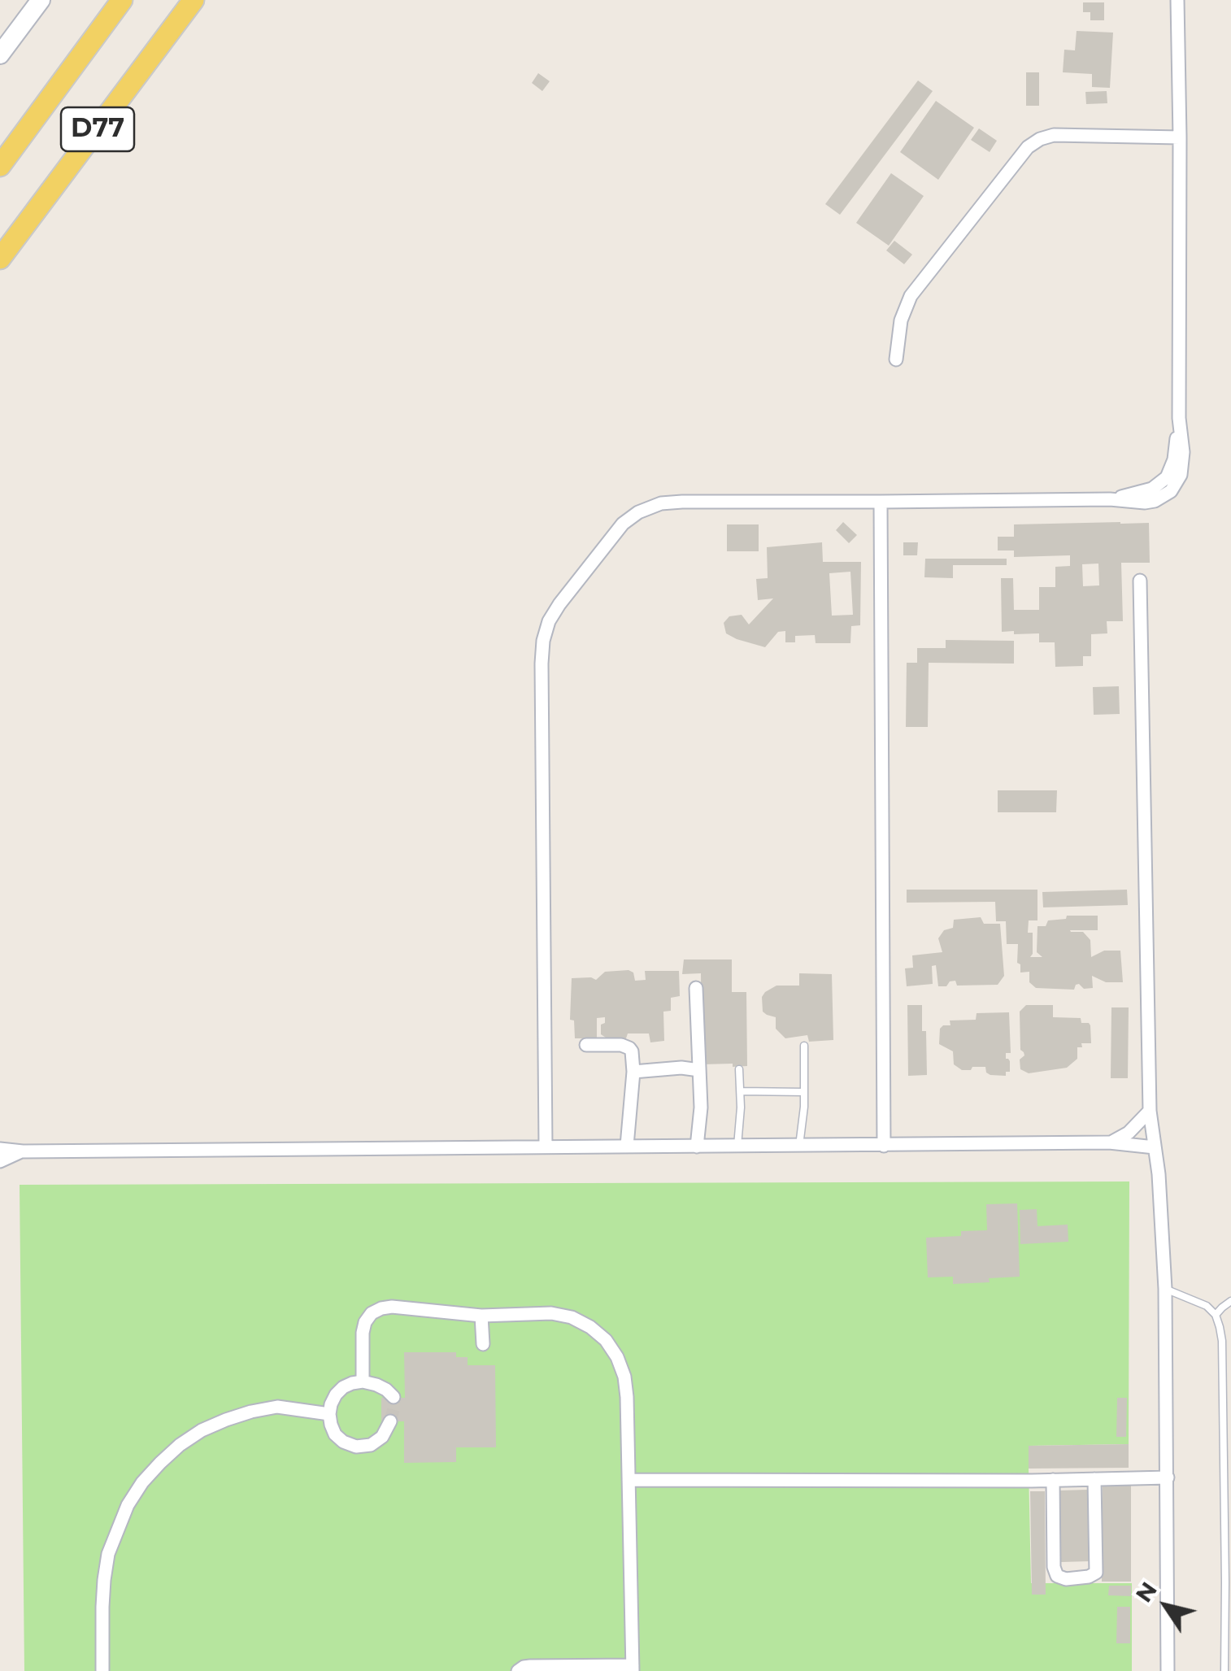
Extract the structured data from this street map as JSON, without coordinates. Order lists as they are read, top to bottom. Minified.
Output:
{"streets":{"main road":["D77"]},"north":"top left"}
